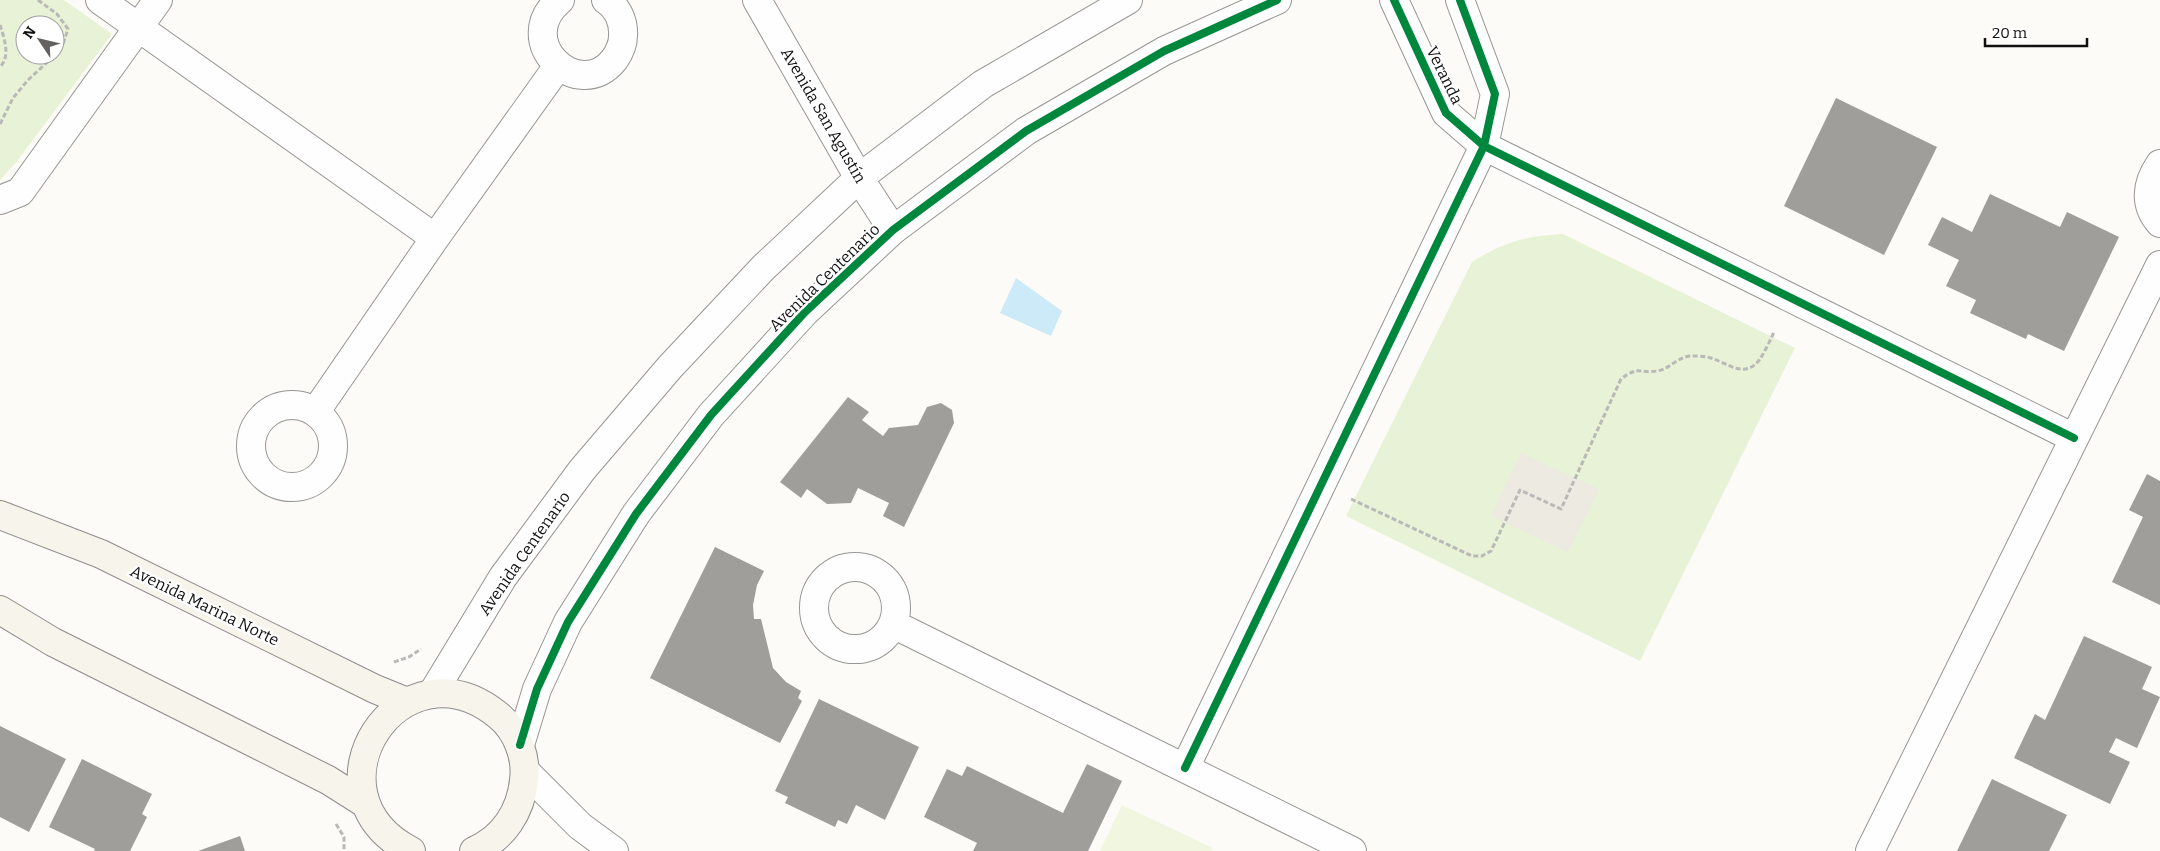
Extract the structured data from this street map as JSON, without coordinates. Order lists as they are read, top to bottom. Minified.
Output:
{"streets":{"main road":["Avenida Marina Norte"],"street":["Veranda","Avenida San Agustín","Avenida Centenario"]},"crossings":[["Avenida San Agustín","Avenida Centenario"]],"scale_bar":"20 m","north":"top left"}
